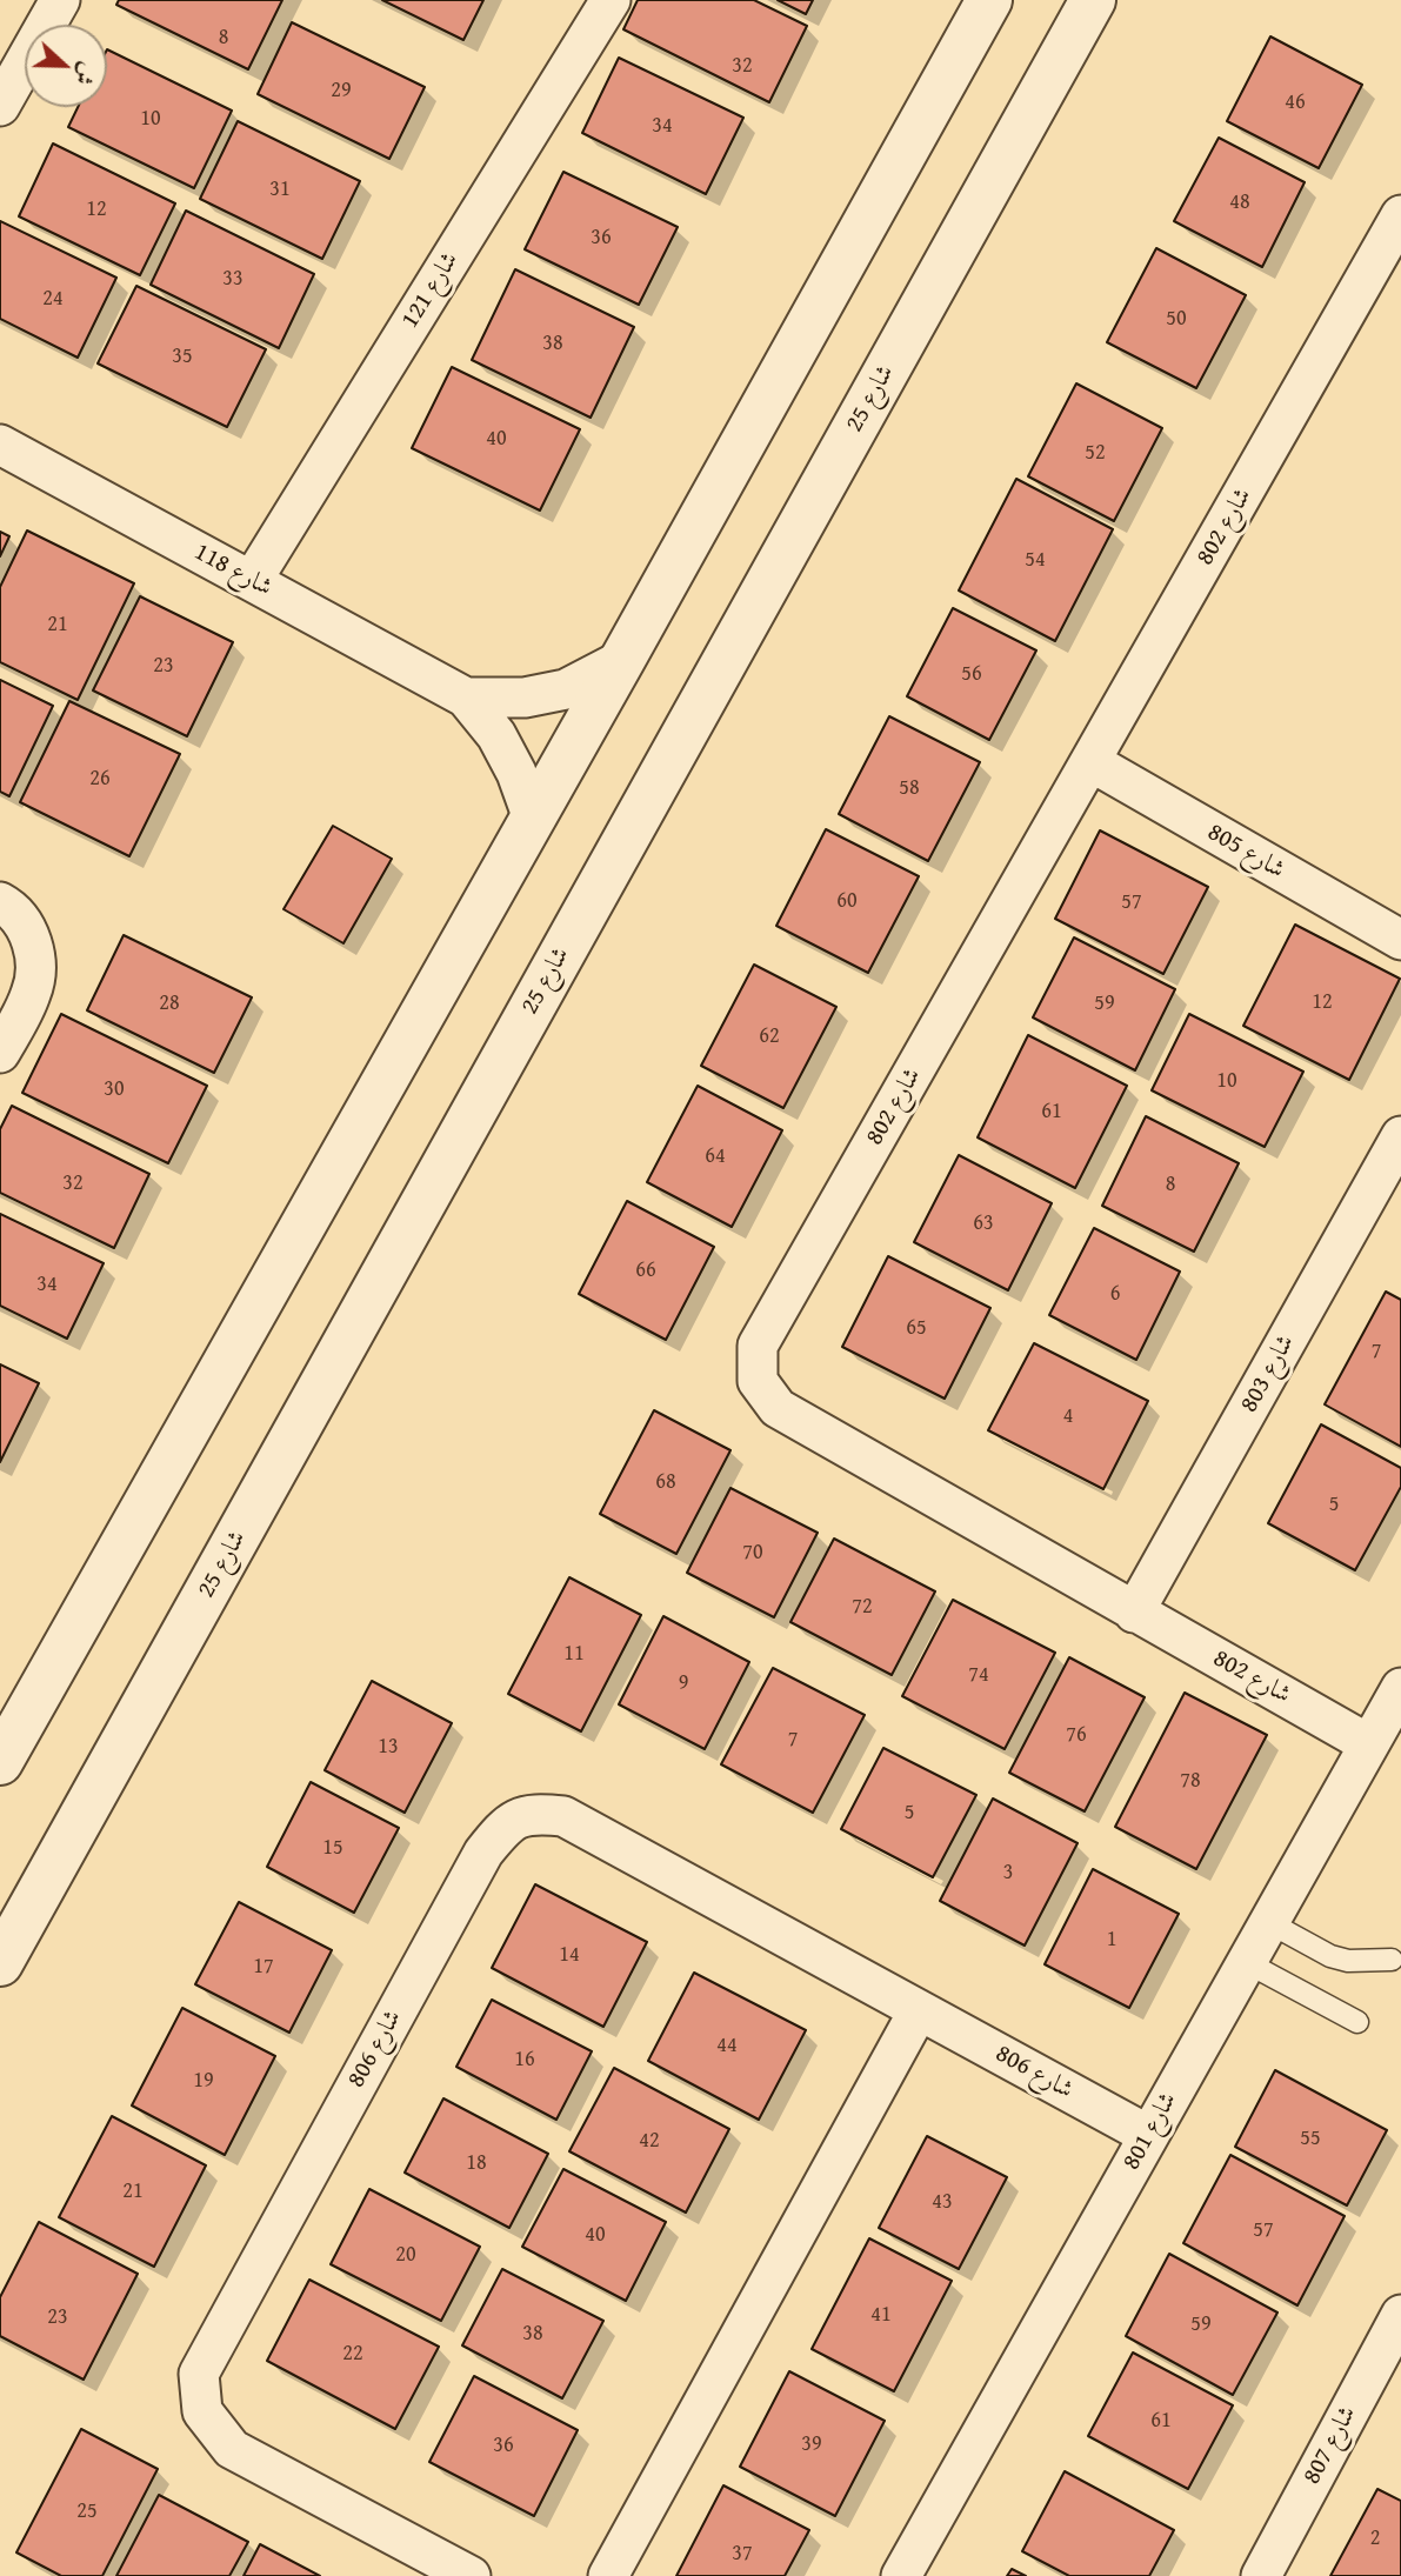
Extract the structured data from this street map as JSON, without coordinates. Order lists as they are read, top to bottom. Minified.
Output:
{"streets":{"street":["شارع 121","شارع 25","شارع 802","شارع 118","شارع 805","شارع 803","شارع 806","شارع 801","شارع 807"]},"crossings":[["شارع 121","شارع 118"],["شارع 802","شارع 805"],["شارع 802","شارع 803"],["شارع 802","شارع 801"],["شارع 806","شارع 801"]],"house_numbers":["8","32","29","46","10","34","31","48","12","36","33","24","50","38","35","40","52","54","21","23","56","26","58","60","57","12","28","59","62","10","30","61","64","32","8","63","66","34","6","65","7","4","68","5","70","72","11","74","9","76","7","13","78","5","15","3","1","14","17","44","16","19","55","42","18","21","43","57","40","20","41","23","59","38","22","61","39","36","25","2","37"],"north":"right"}
